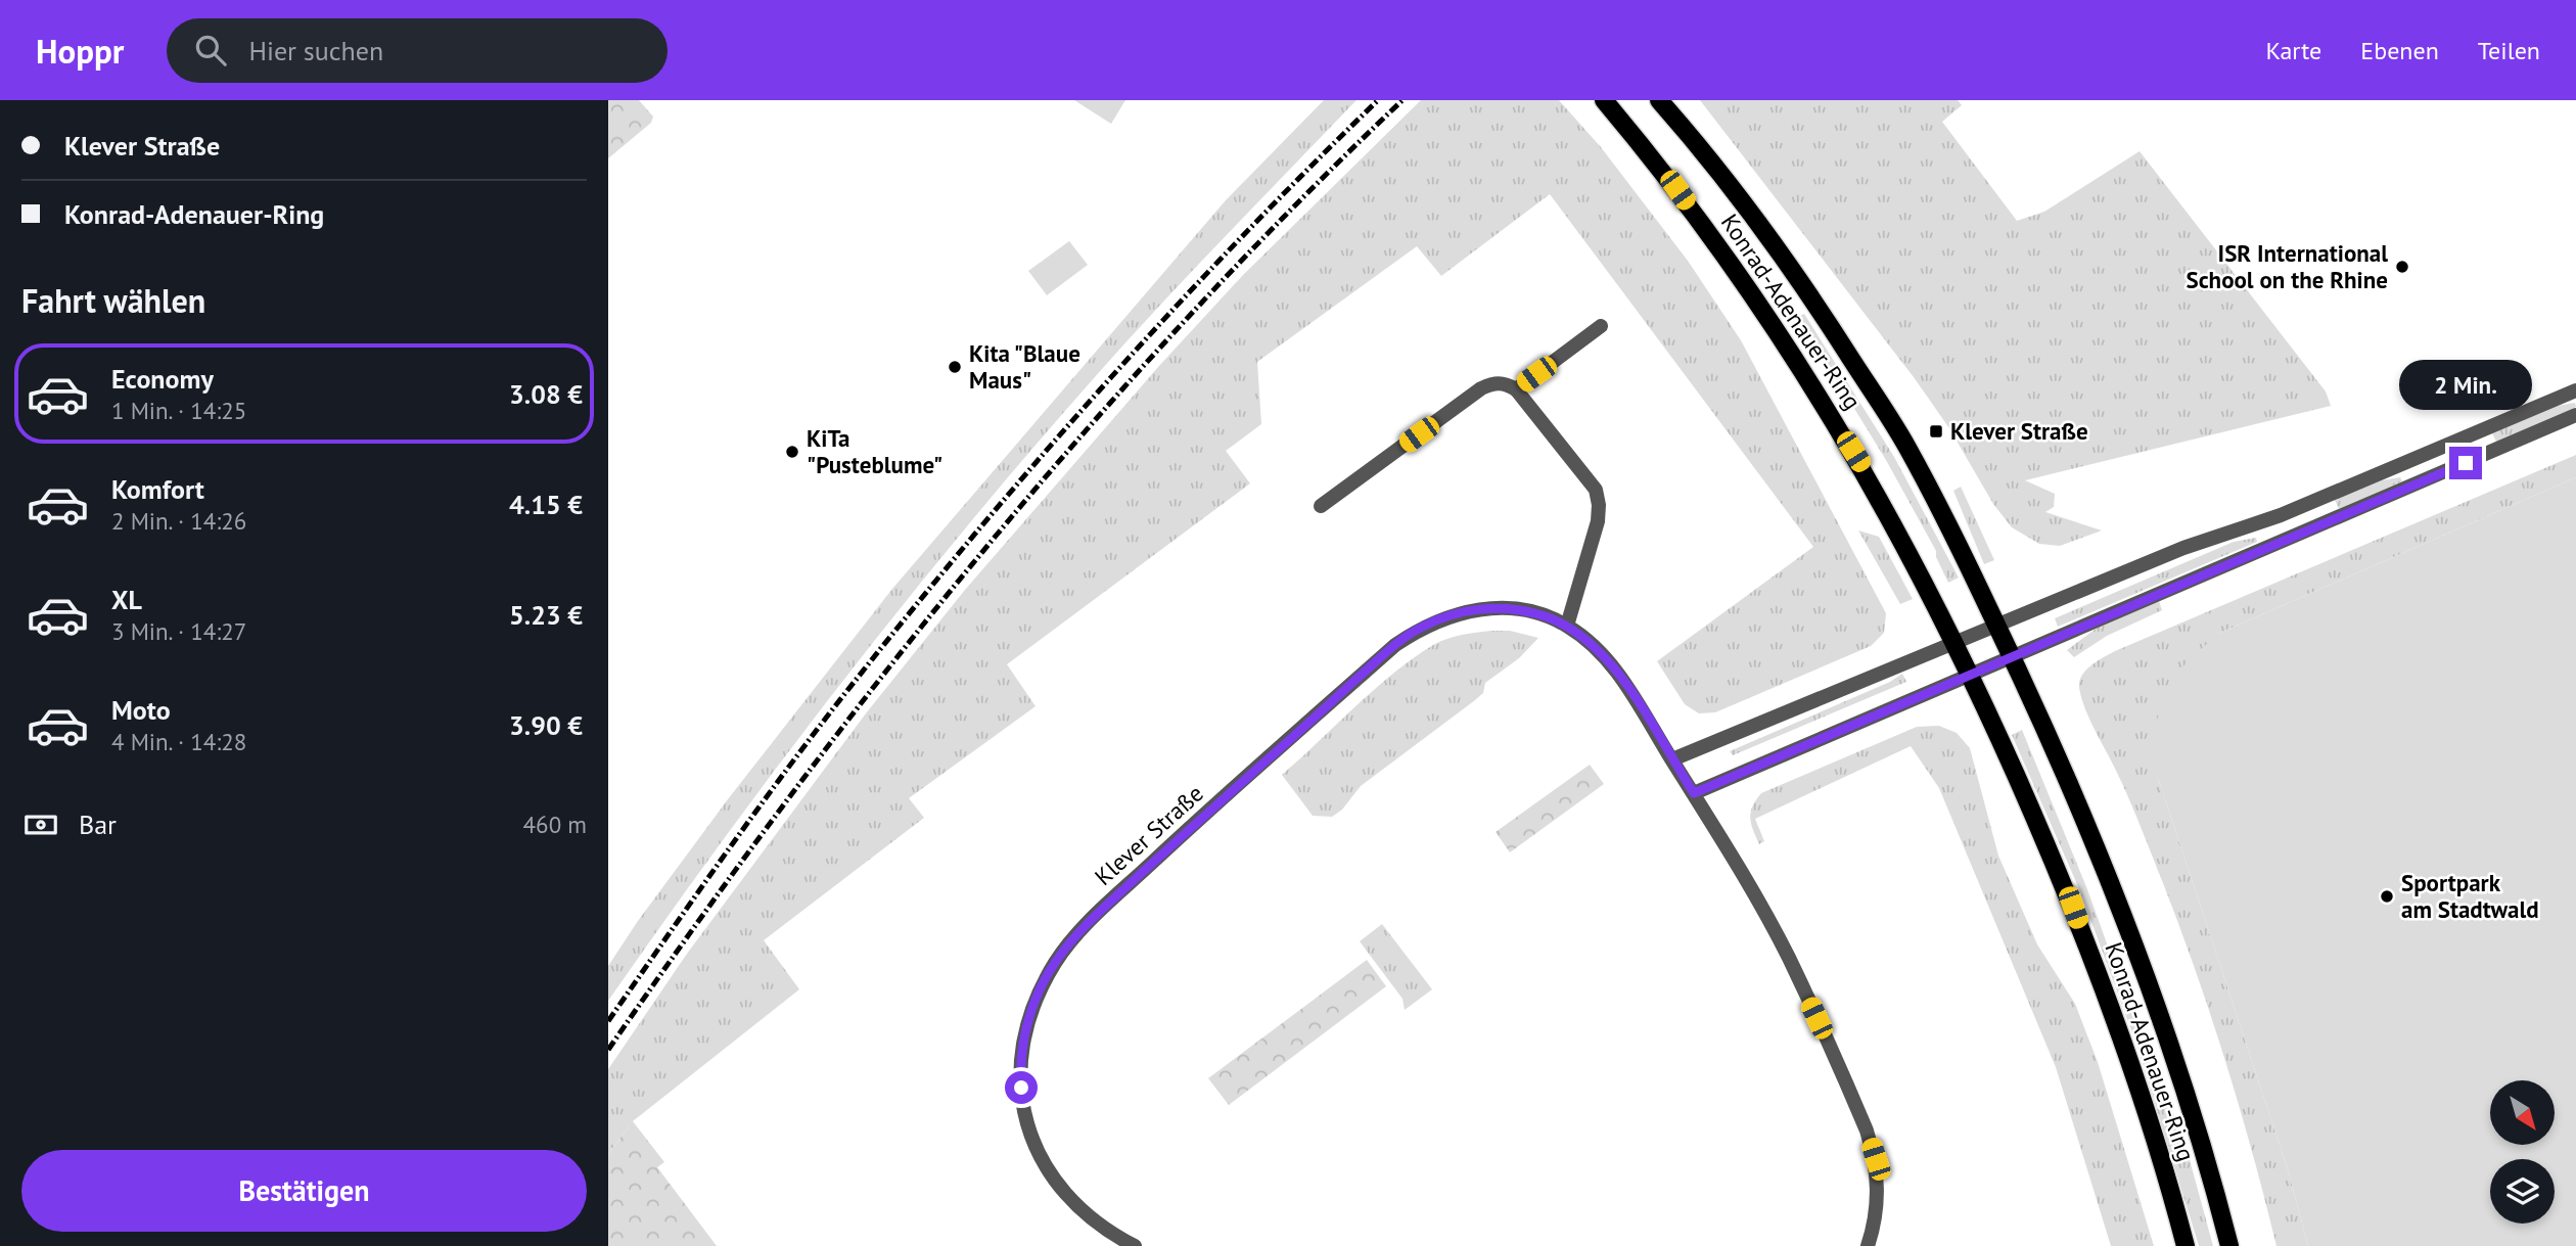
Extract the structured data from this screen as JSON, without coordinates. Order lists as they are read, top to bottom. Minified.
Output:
{"streets":{"main road":["Konrad-Adenauer-Ring"],"street":["Klever Straße"]},"places":{"other":["ISR International School on the Rhine","Kita \"Blaue Maus\"","KiTa \"Pusteblume\"","Sportpark am Stadtwald"],"transit":["Klever Straße"]},"north":"bottom right","page":{"header":"Hoppr","search":"Hier suchen","nav":["Karte","Ebenen","Teilen"],"banner":["Klever Straße","Konrad-Adenauer-Ring"],"heading":"Fahrt wählen","list":[{"name":"Economy","note":"1 Min. · 14:25","value":"3.08 €"},{"name":"Komfort","note":"2 Min. · 14:26","value":"4.15 €"},{"name":"XL","note":"3 Min. · 14:27","value":"5.23 €"},{"name":"Moto","note":"4 Min. · 14:28","value":"3.90 €"}],"bubble":"2 Min.","pay":["Bar","460 m"],"buttons":"Bestätigen"}}
